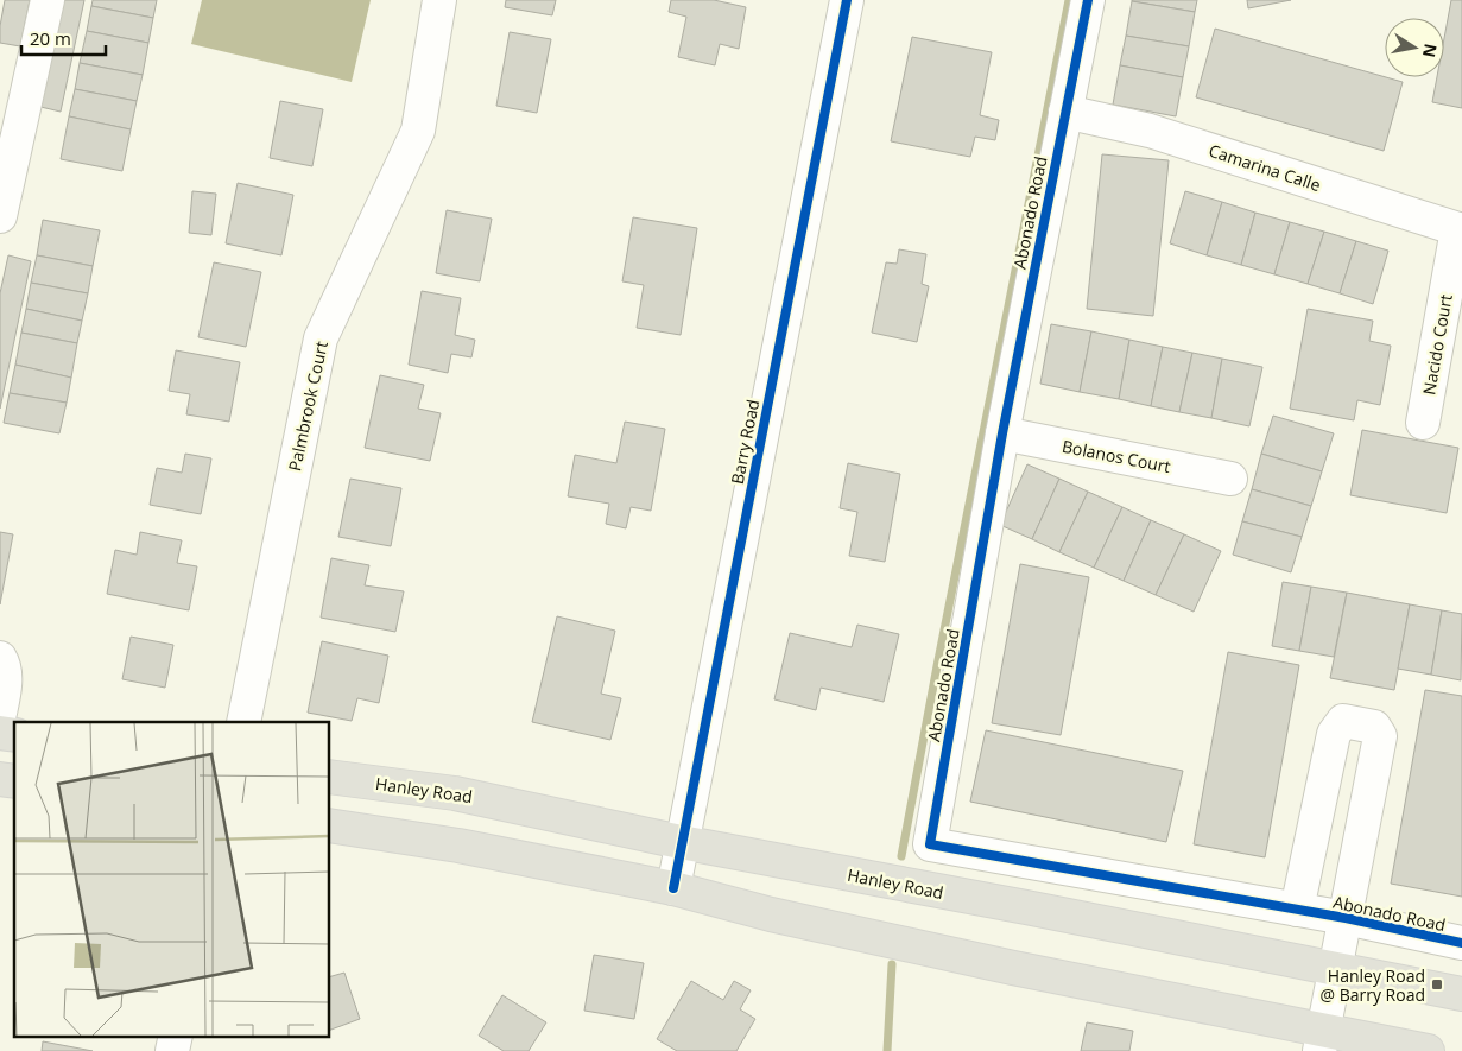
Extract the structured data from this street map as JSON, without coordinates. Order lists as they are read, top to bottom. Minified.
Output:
{"streets":{"main road":["Hanley Road"],"street":["Camarina Calle","Abonado Road","Nacido Court","Palmbrook Court","Barry Road","Bolanos Court"]},"crossings":[["Camarina Calle","Abonado Road"],["Camarina Calle","Nacido Court"],["Abonado Road","Bolanos Court"],["Abonado Road","Hanley Road"],["Barry Road","Hanley Road"]],"places":{"transit":["Hanley Road @ Barry Road"]},"scale_bar":"20 m","north":"right"}
